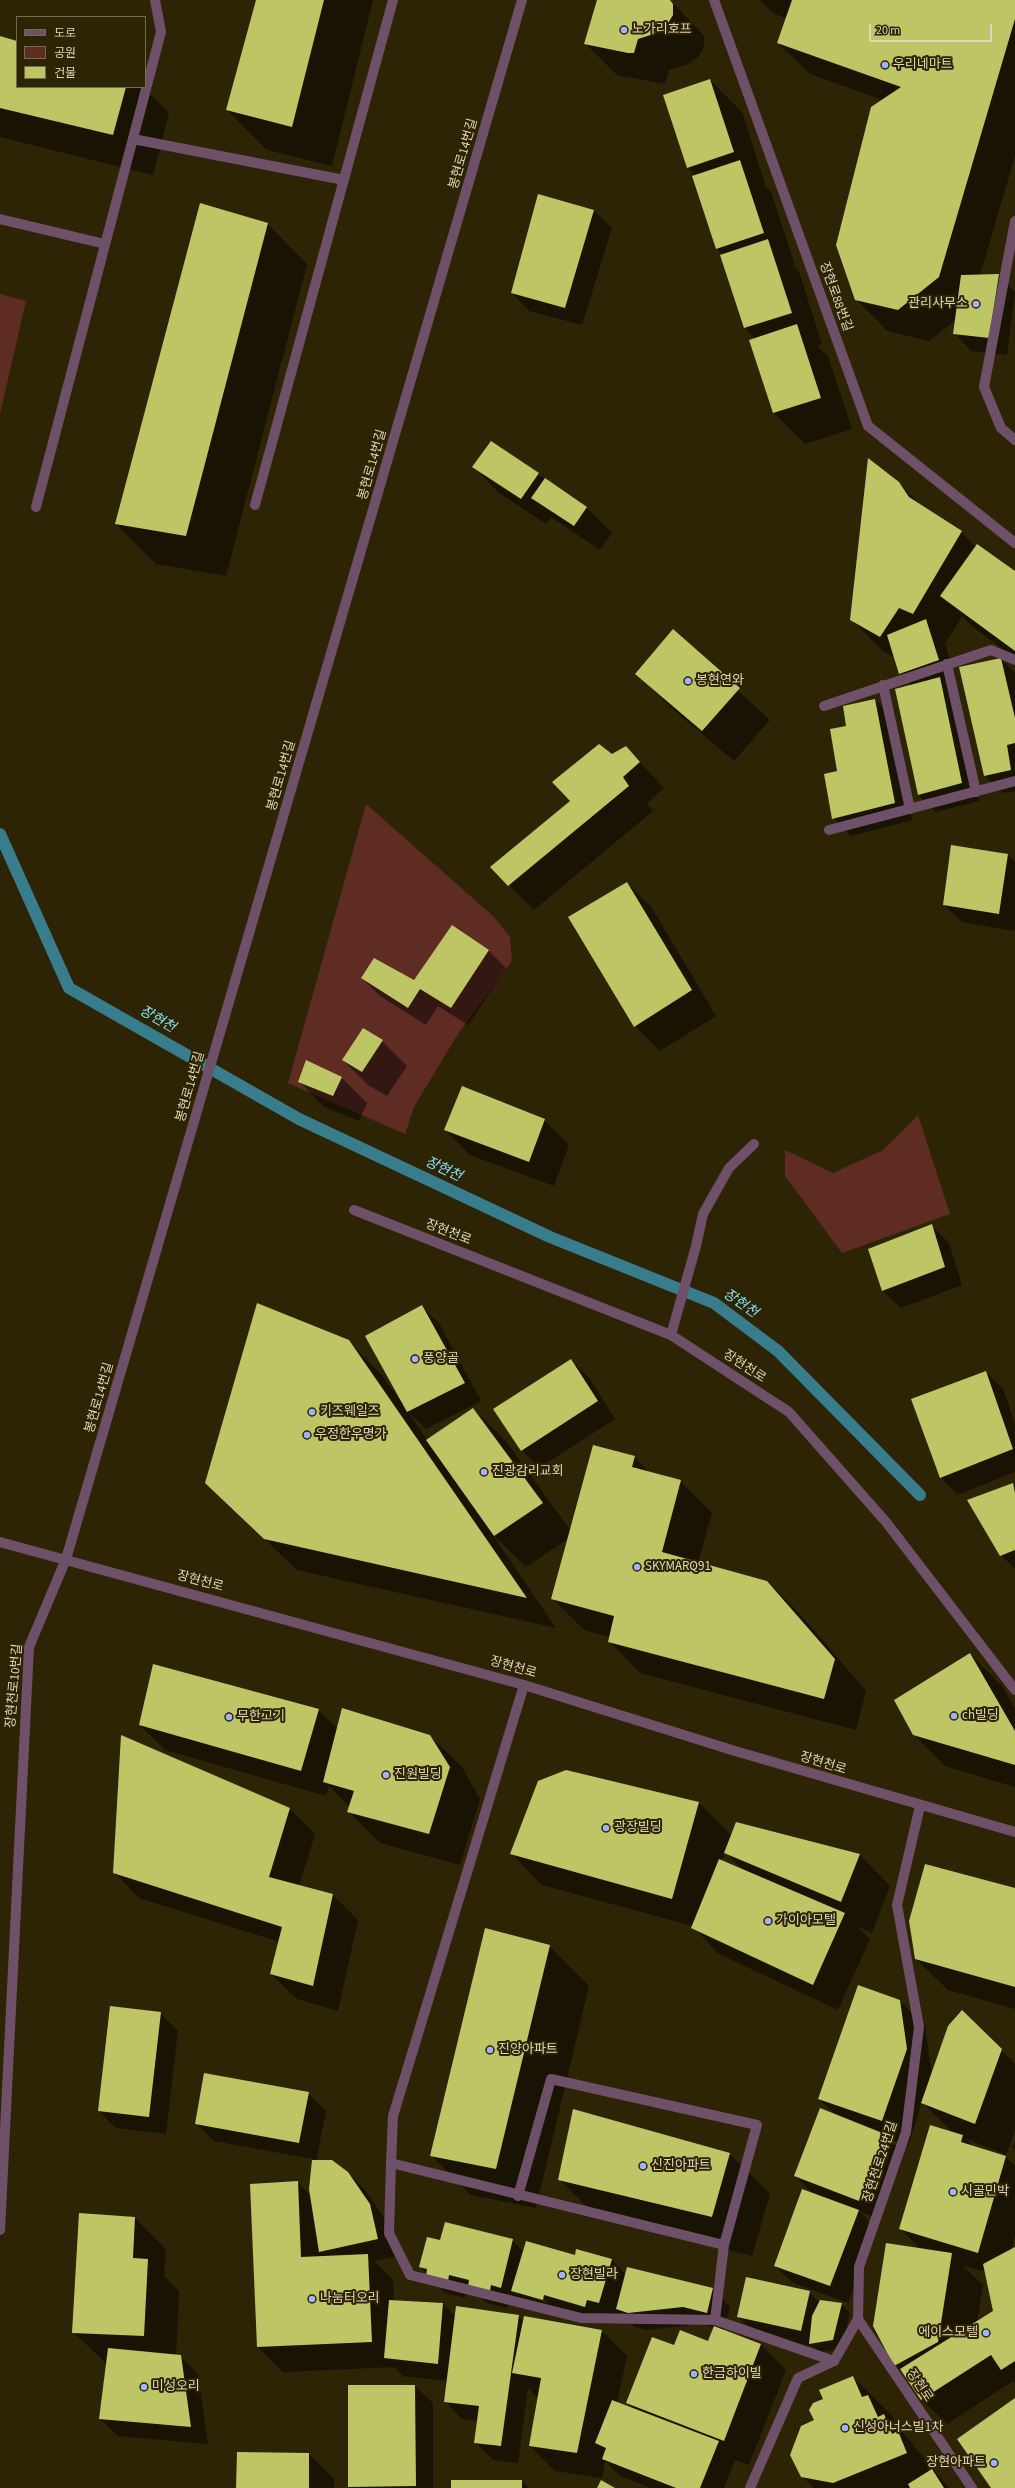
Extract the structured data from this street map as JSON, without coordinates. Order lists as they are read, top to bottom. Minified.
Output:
{"streets":{"street":["봉현로14번길","장현로88번길","장현천로","장현천로10번길","장현천로24번길","장현로"]},"crossings":[["봉현로14번길","장현천로"],["봉현로14번길","장현천로10번길"],["장현천로","장현천로10번길"],["장현천로","장현천로24번길"],["장현천로24번길","장현로"]],"water":["장현천"],"places":["노가리호프","우리네마트","관리사무소","봉현연와","풍양골","키즈웨일즈","우정한우명가","진광감리교회","SKYMARQ91","ch빌딩","무한고기","진원빌딩","광장빌딩","가이아모텔","진양아파트","신진아파트","시골민박","장현빌라","나눔터오리","에이스모텔","한금하이빌","미성오리","신성아너스빌1차","장현아파트"],"legend":["도로","공원","건물"],"scale_bar":"20 m"}
